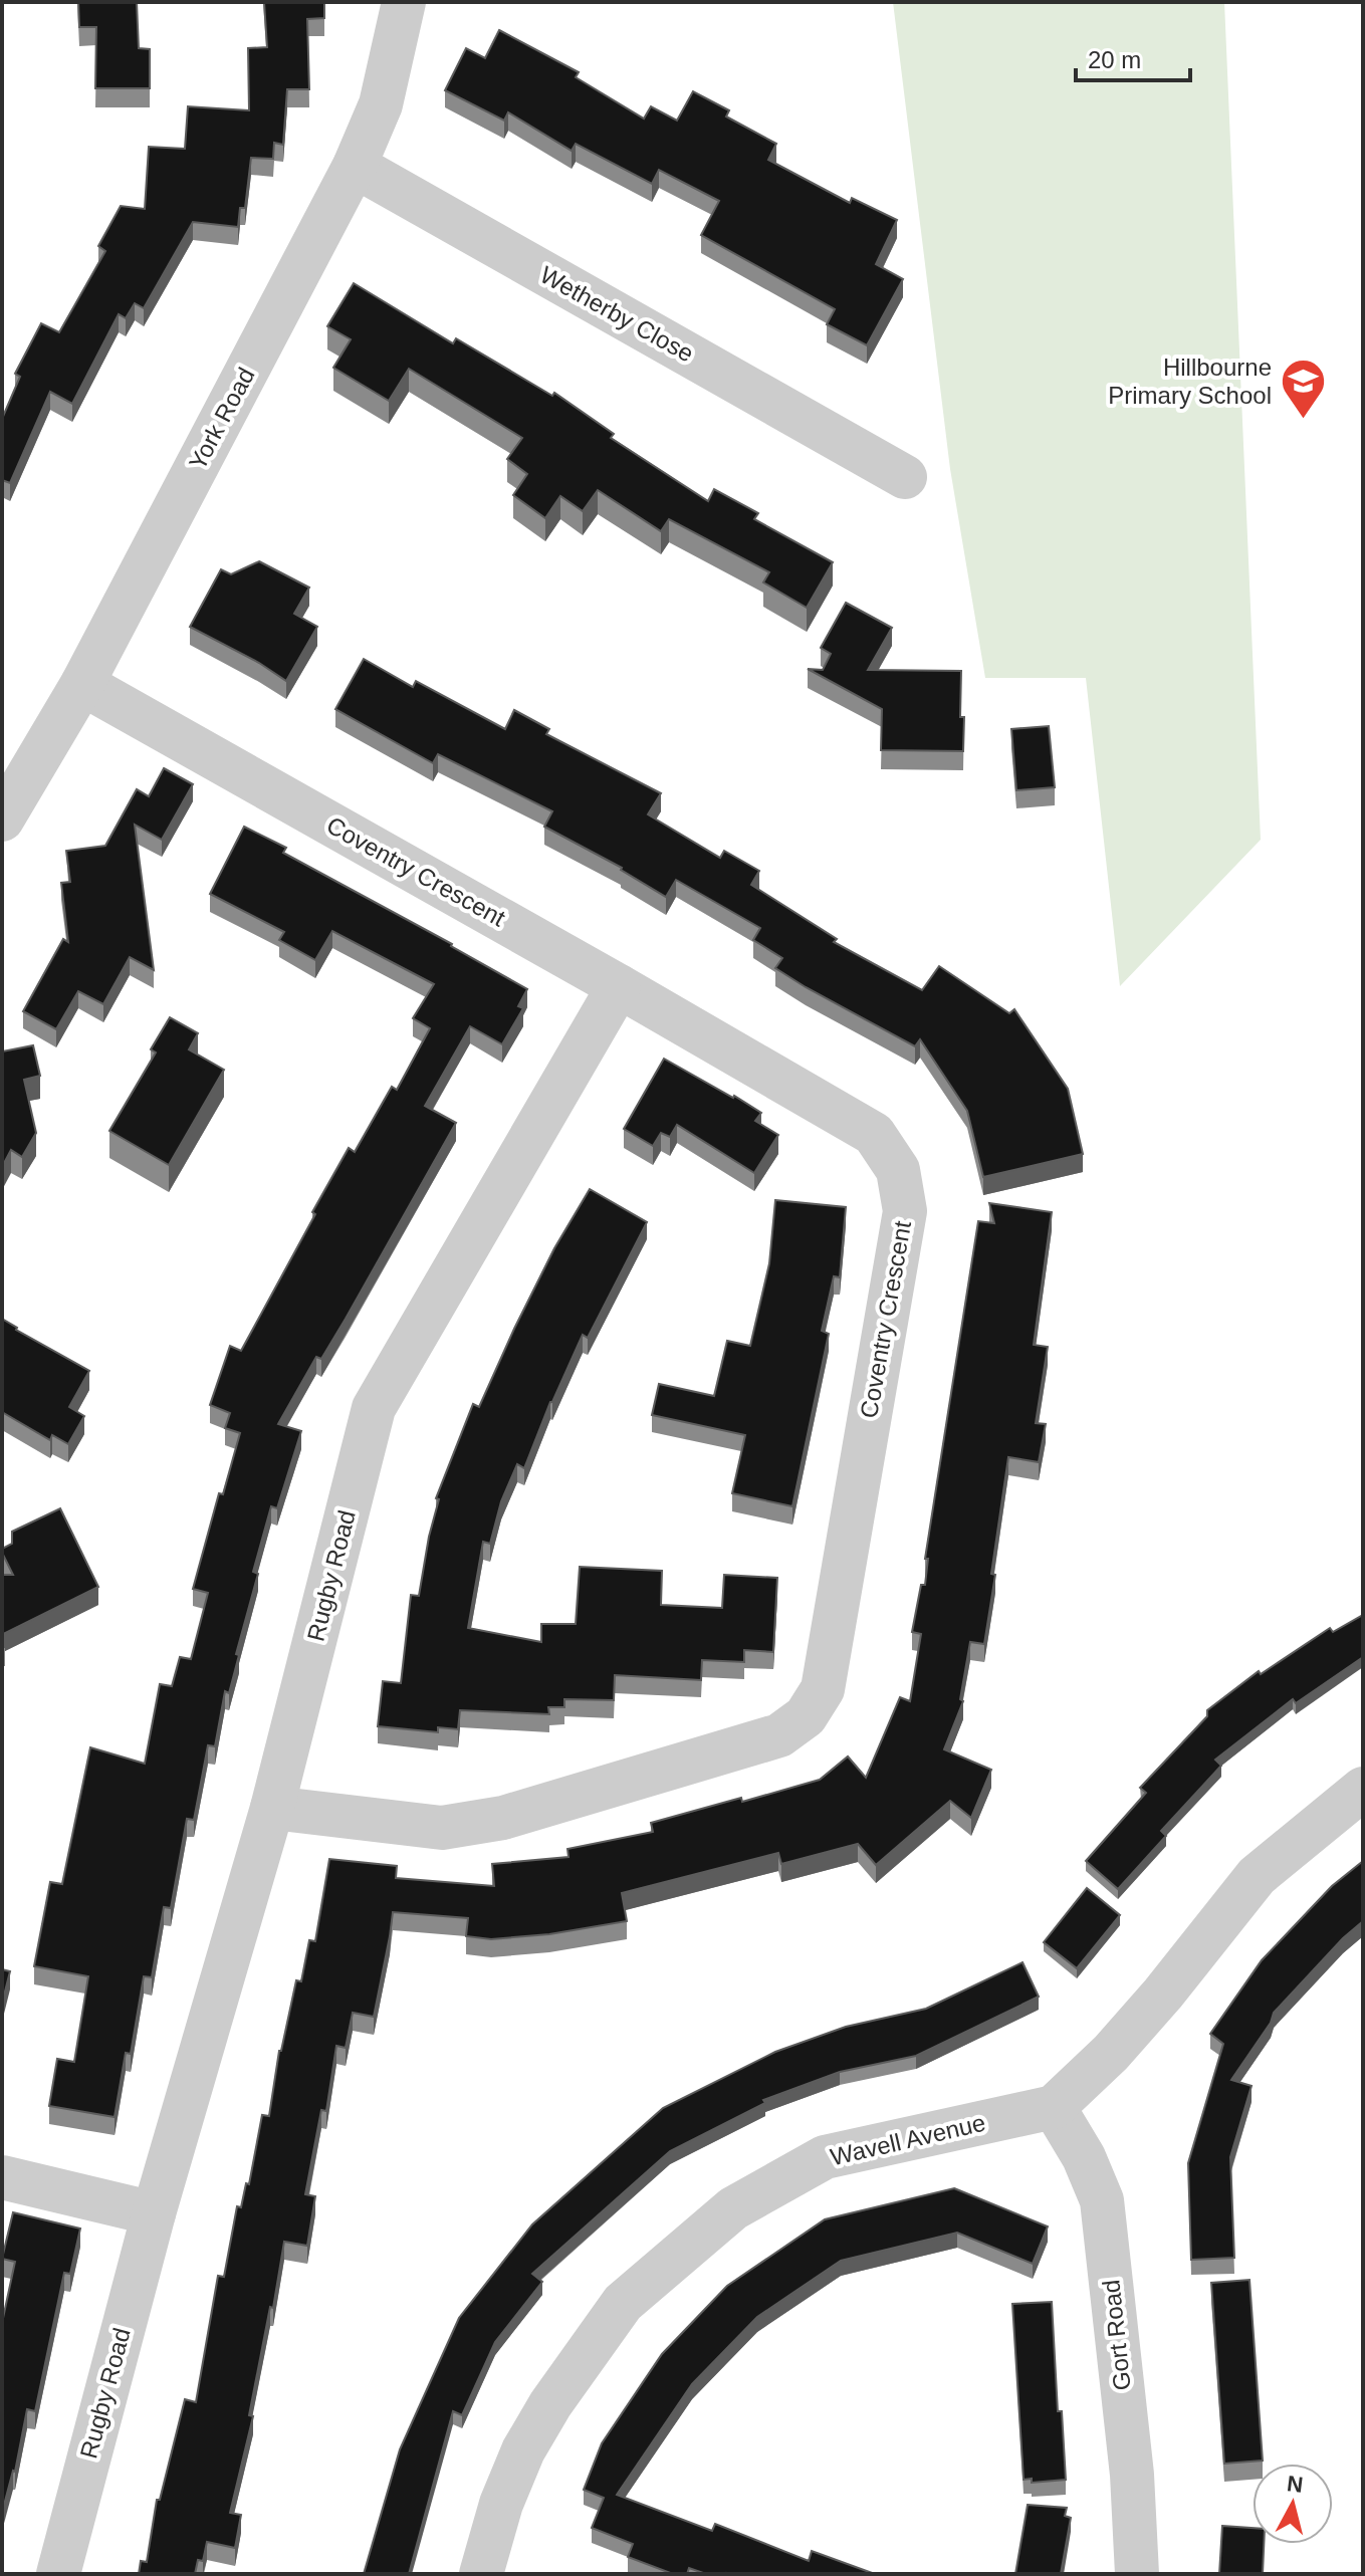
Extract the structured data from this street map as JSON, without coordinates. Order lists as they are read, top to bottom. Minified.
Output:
{"streets":{"street":["Wetherby Close","York Road","Coventry Crescent","Rugby Road","Wavell Avenue","Gort Road"]},"crossings":[["Wetherby Close","York Road"],["York Road","Coventry Crescent"],["Coventry Crescent","Rugby Road"],["Wavell Avenue","Gort Road"]],"places":{"school or university":["Hillbourne Primary School"]},"scale_bar":"20 m","north":"top"}
